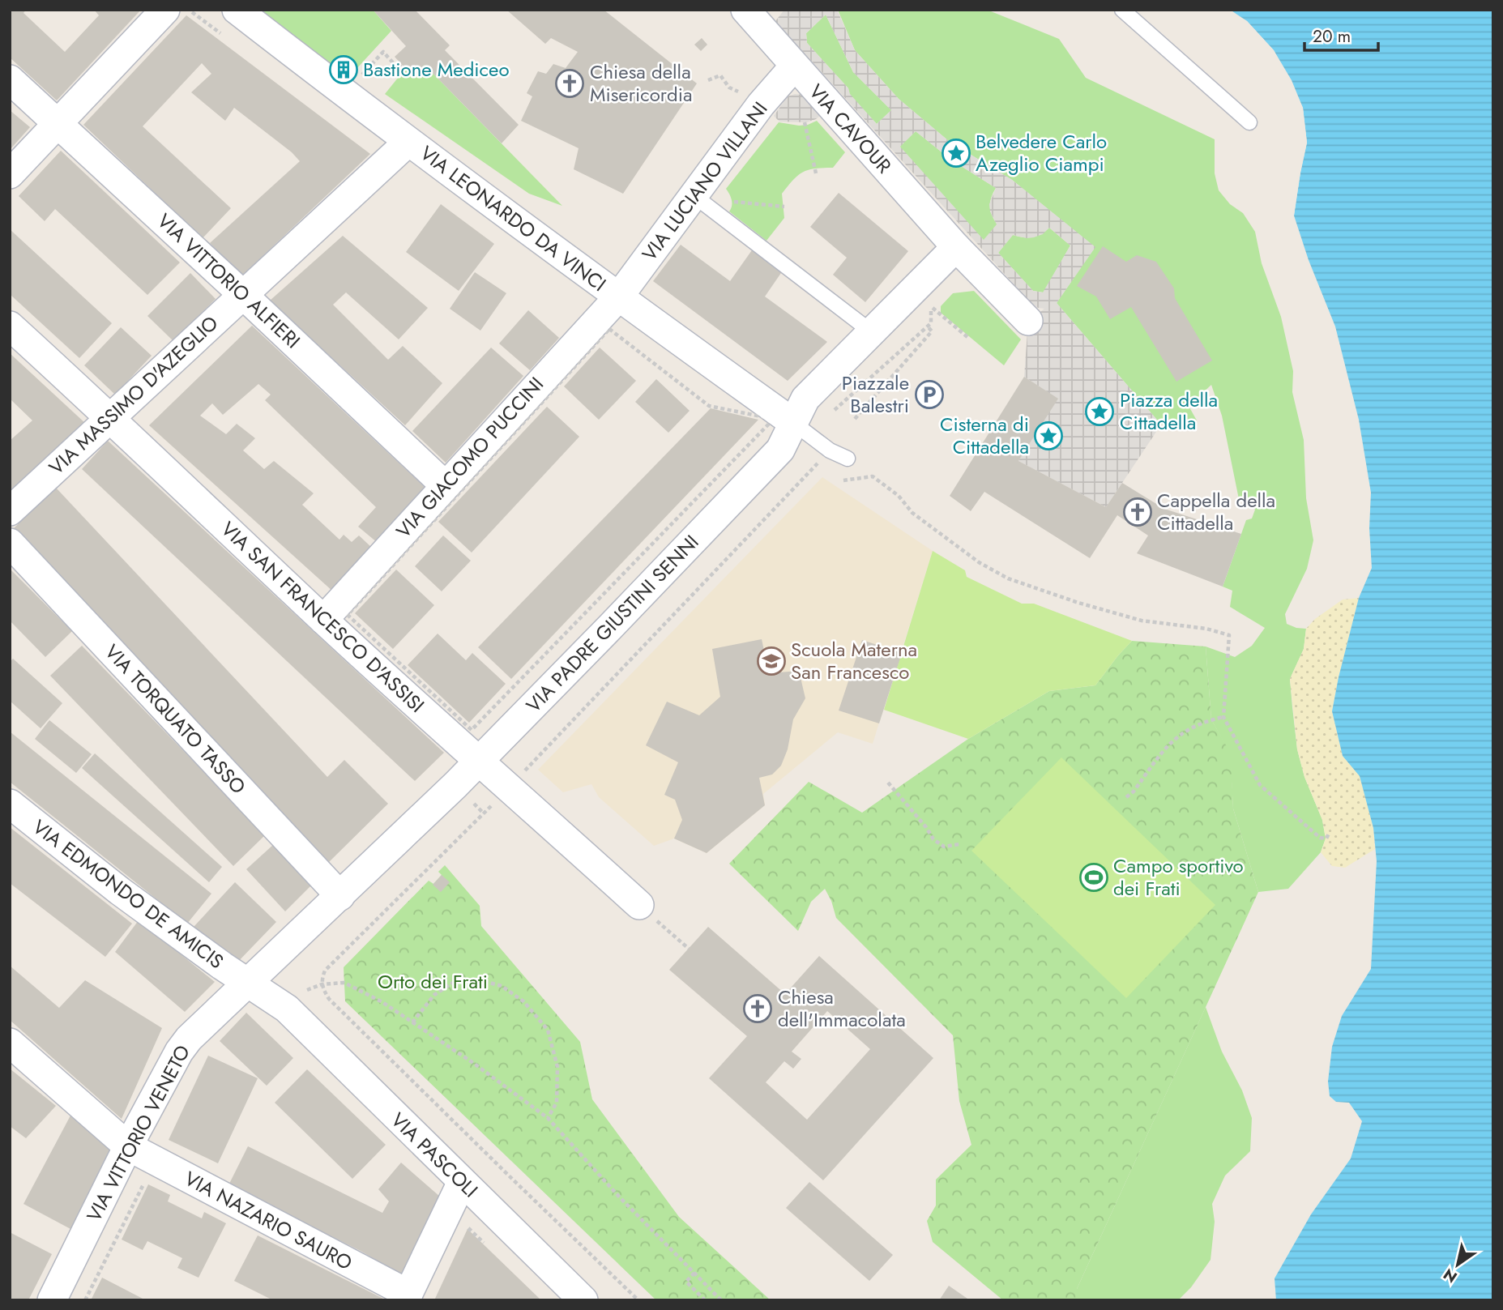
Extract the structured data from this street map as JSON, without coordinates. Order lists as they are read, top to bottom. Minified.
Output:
{"streets":{"street":["VIA CAVOUR","VIA LUCIANO VILLANI","VIA LEONARDO DA VINCI","VIA VITTORIO ALFIERI","VIA MASSIMO D'AZEGLIO","VIA GIACOMO PUCCINI","VIA SAN FRANCESCO D'ASSISI","VIA PADRE GIUSTINI SENNI","VIA TORQUATO TASSO","VIA EDMONDO DE AMICIS","VIA VITTORIO VENETO","VIA PASCOLI","VIA NAZARIO SAURO"]},"crossings":[["VIA CAVOUR","VIA LUCIANO VILLANI"],["VIA CAVOUR","VIA PADRE GIUSTINI SENNI"],["VIA LUCIANO VILLANI","VIA LEONARDO DA VINCI"],["VIA LUCIANO VILLANI","VIA GIACOMO PUCCINI"],["VIA LEONARDO DA VINCI","VIA MASSIMO D'AZEGLIO"],["VIA LEONARDO DA VINCI","VIA GIACOMO PUCCINI"],["VIA LEONARDO DA VINCI","VIA PADRE GIUSTINI SENNI"],["VIA VITTORIO ALFIERI","VIA MASSIMO D'AZEGLIO"],["VIA VITTORIO ALFIERI","VIA GIACOMO PUCCINI"],["VIA MASSIMO D'AZEGLIO","VIA SAN FRANCESCO D'ASSISI"],["VIA GIACOMO PUCCINI","VIA SAN FRANCESCO D'ASSISI"],["VIA SAN FRANCESCO D'ASSISI","VIA PADRE GIUSTINI SENNI"],["VIA PADRE GIUSTINI SENNI","VIA TORQUATO TASSO"],["VIA PADRE GIUSTINI SENNI","VIA EDMONDO DE AMICIS"],["VIA PADRE GIUSTINI SENNI","VIA VITTORIO VENETO"],["VIA PADRE GIUSTINI SENNI","VIA PASCOLI"],["VIA EDMONDO DE AMICIS","VIA VITTORIO VENETO"],["VIA EDMONDO DE AMICIS","VIA PASCOLI"],["VIA VITTORIO VENETO","VIA PASCOLI"],["VIA VITTORIO VENETO","VIA NAZARIO SAURO"]],"parks":["Orto dei Frati"],"places":{"building":["Bastione Mediceo"],"church":["Chiesa della Misericordia","Cappella della Cittadella","Chiesa dell'Immacolata"],"place":["Belvedere Carlo Azeglio Ciampi","Piazza della Cittadella","Cisterna di Cittadella"],"parking":["Piazzale Balestri"],"school or university":["Scuola Materna San Francesco"],"sports":["Campo sportivo dei Frati"]},"scale_bar":"20 m","north":"bottom left"}
